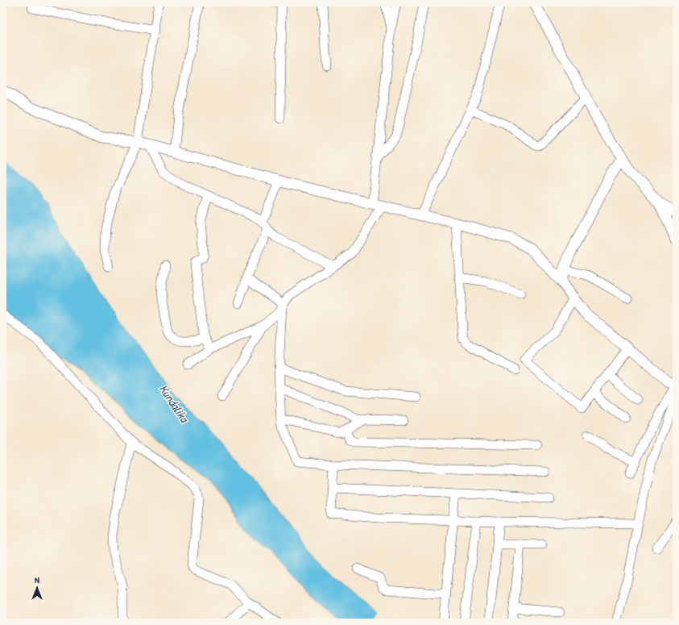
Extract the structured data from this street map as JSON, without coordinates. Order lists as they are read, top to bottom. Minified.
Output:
{"water":["Kundalika"],"north":"top"}
